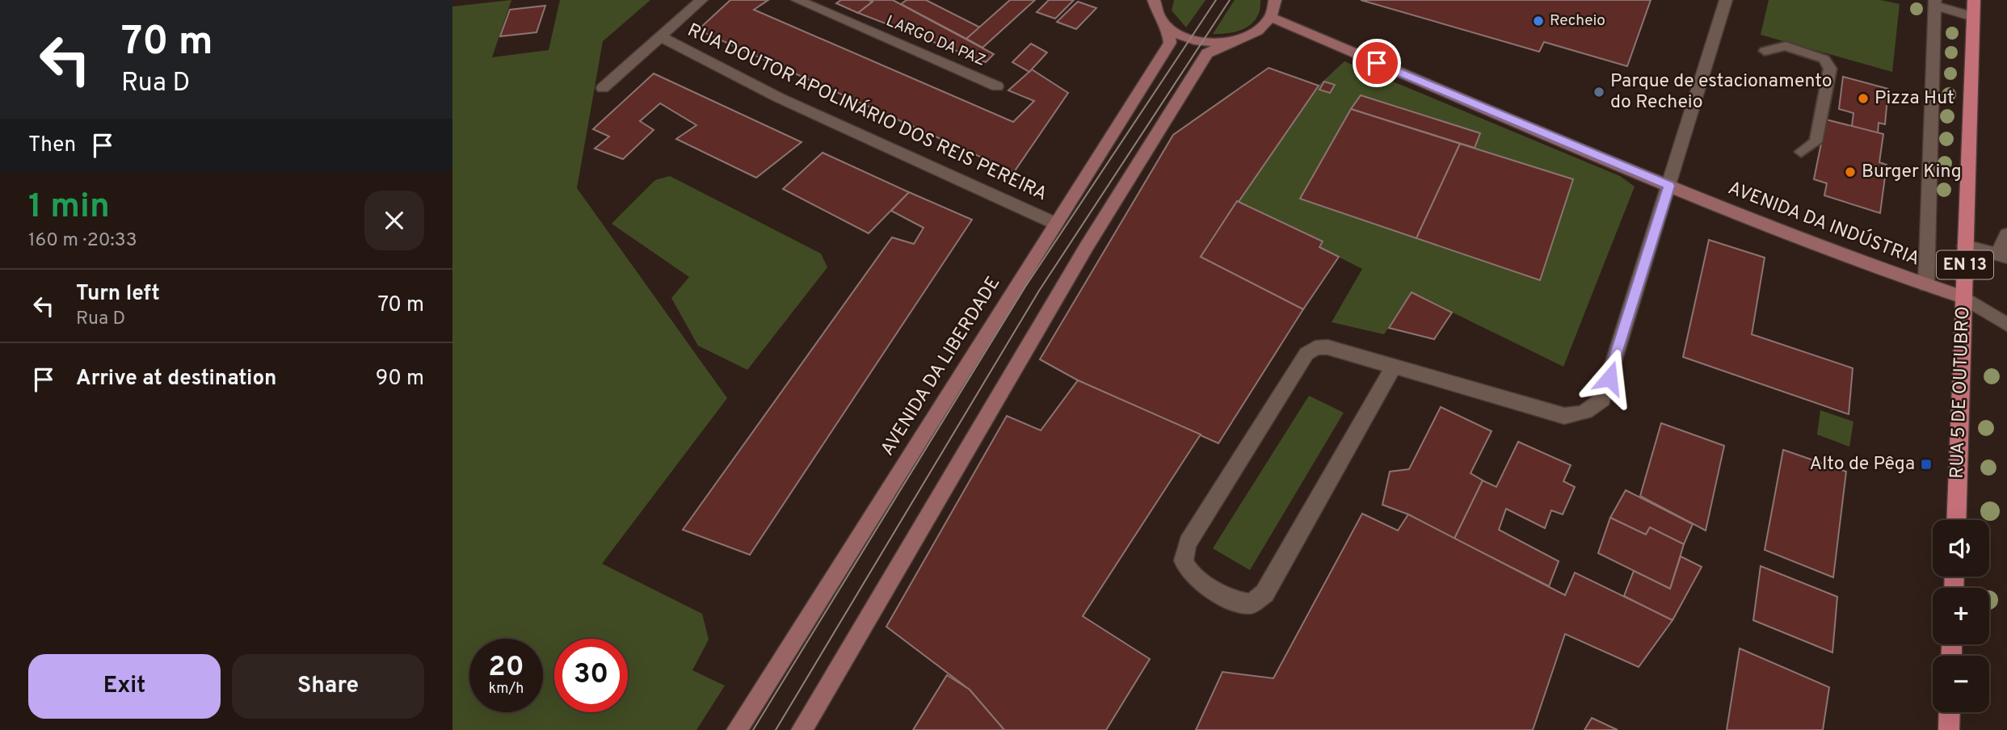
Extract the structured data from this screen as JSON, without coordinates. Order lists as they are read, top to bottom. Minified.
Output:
{"streets":{"main road":["EN 13","RUA 5 DE OUTUBRO"],"street":["LARGO DA PAZ","RUA DOUTOR APOLINÁRIO DOS REIS PEREIRA","AVENIDA DA INDÚSTRIA","AVENIDA DA LIBERDADE"]},"crossings":[["RUA DOUTOR APOLINÁRIO DOS REIS PEREIRA","AVENIDA DA LIBERDADE"],["AVENIDA DA INDÚSTRIA","RUA 5 DE OUTUBRO"]],"places":{"other":["Recheio","Parque de estacionamento do Recheio","Pizza Hut","Burger King"],"transit":["Alto de Pêga"]},"page":{"turn":["70 m","Rua D"],"then":"Then","heading":["1 min","160 m · 20:33"],"list":[{"name":"Turn left","note":"Rua D","value":"70 m"},{"name":"Arrive at destination","value":"90 m"}],"map_buttons":["+","−"],"speed":"20 km/h","limit":"30","buttons":["Exit","Share"]}}
